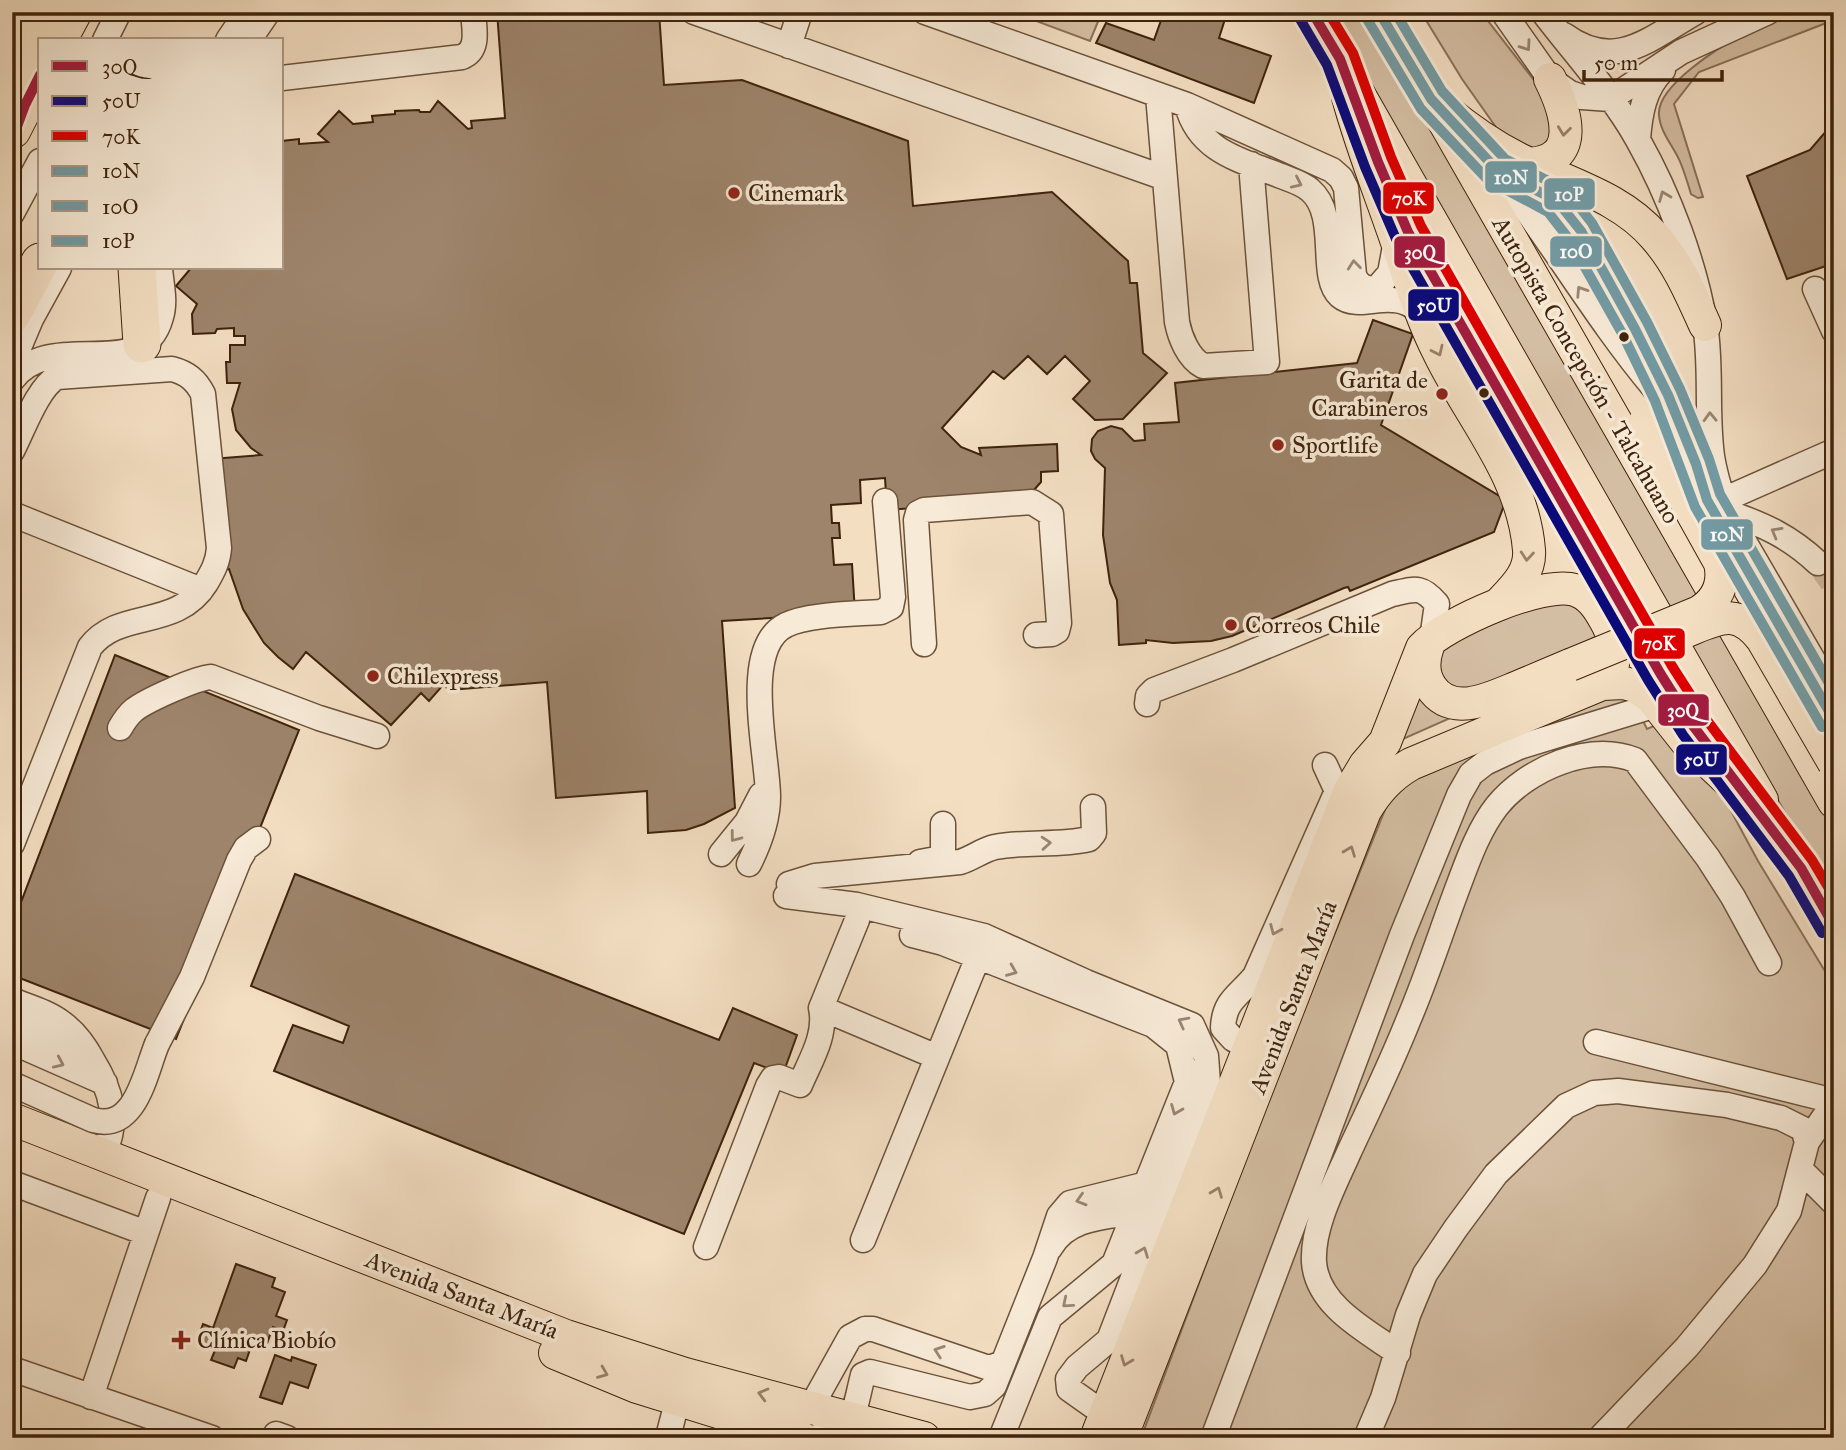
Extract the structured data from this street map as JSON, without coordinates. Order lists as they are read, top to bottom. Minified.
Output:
{"streets":{"main road":["Autopista Concepción - Talcahuano","Avenida Santa María"]},"places":{"other":["Cinemark","Garita de Carabineros","Sportlife","Correos Chile","Chilexpress"],"health":["Clínica Biobío"]},"lines":["transit line 30Q","transit line 70K","transit line 10N","transit line 10P","transit line 50U","transit line 10O"],"legend":["30Q","50U","70K","10N","10O","10P"],"scale_bar":"50 m"}
